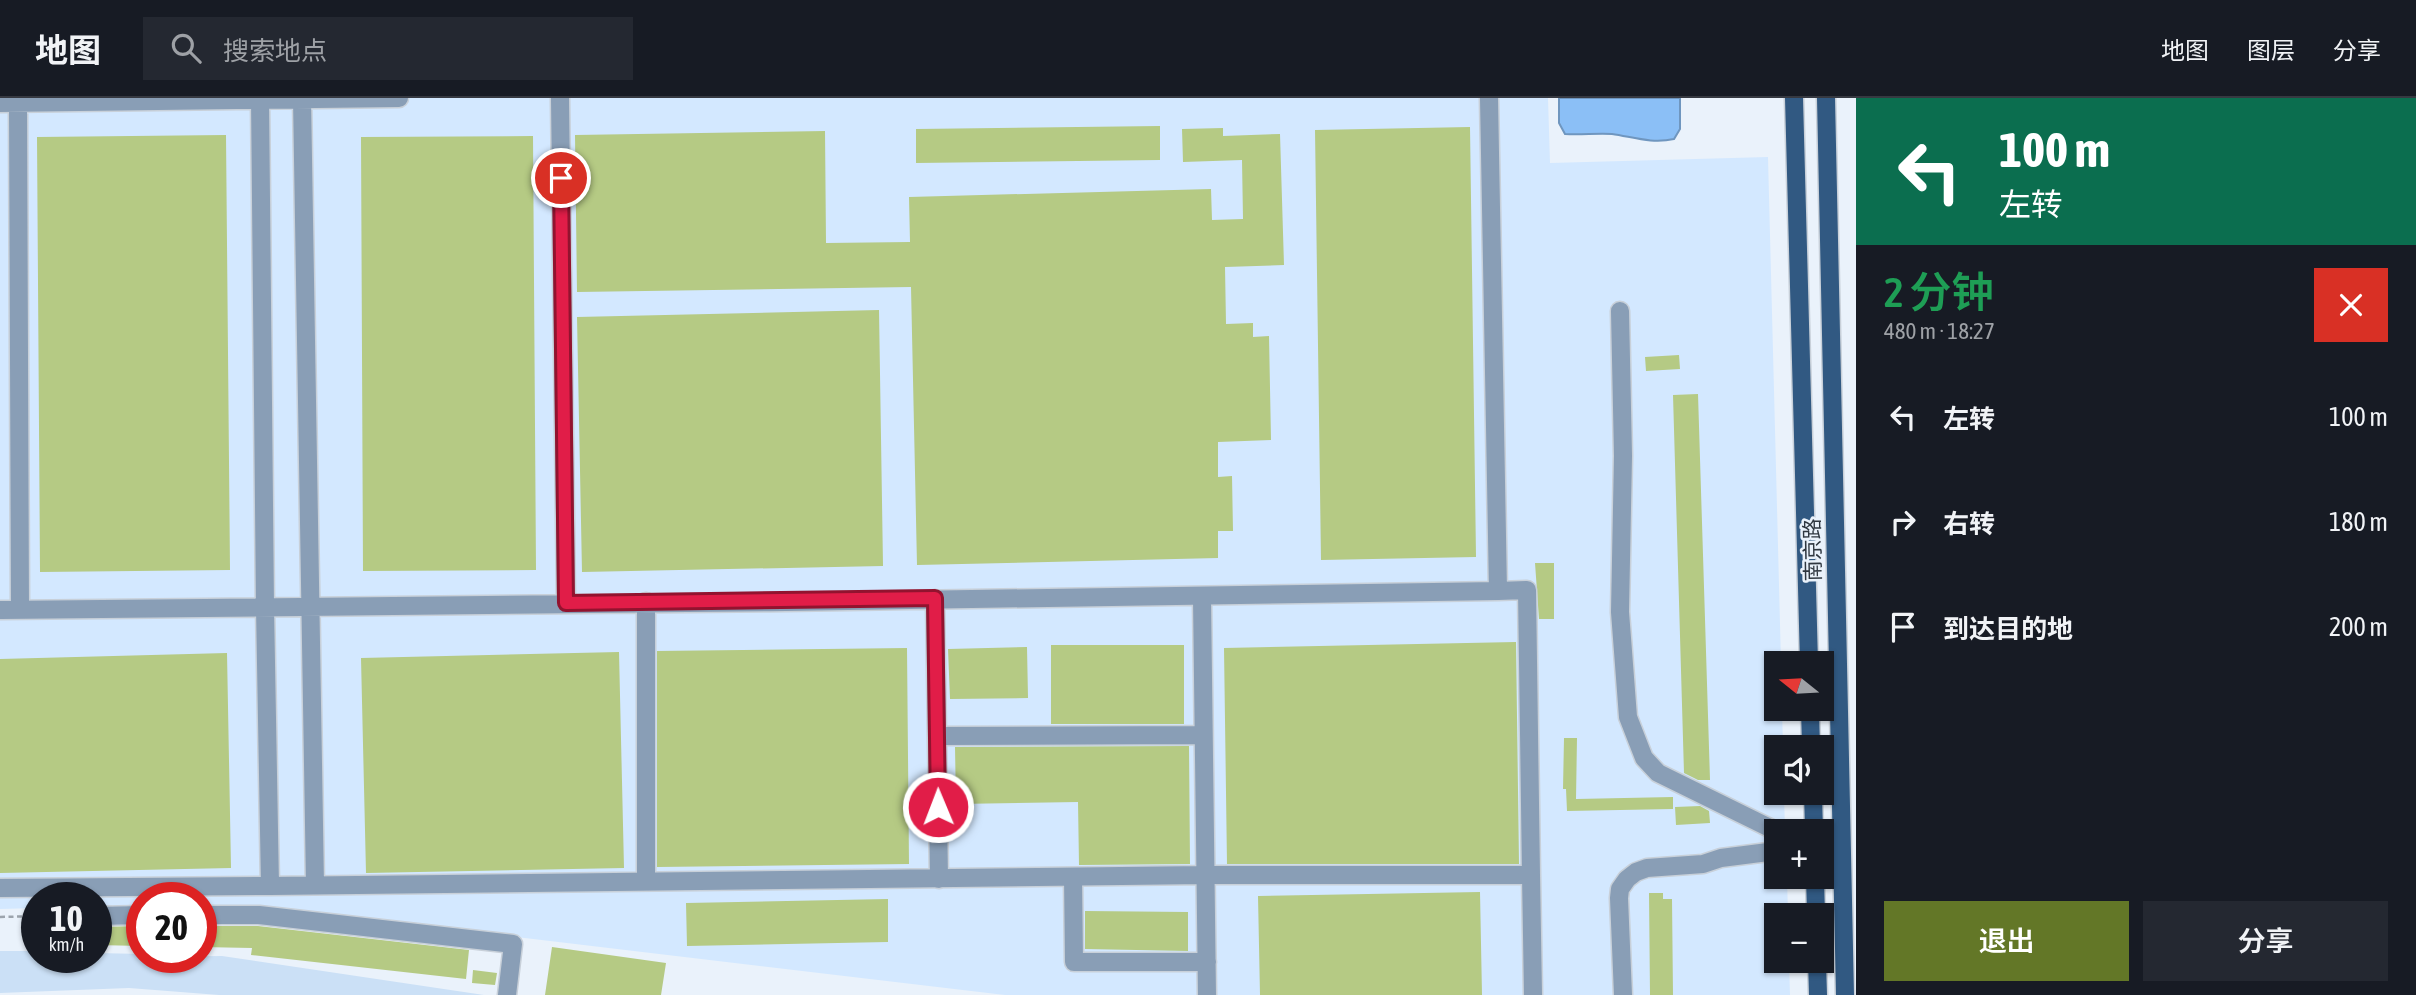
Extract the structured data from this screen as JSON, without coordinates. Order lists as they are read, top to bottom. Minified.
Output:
{"streets":{"main road":["南京路"]},"north":"left","page":{"header":"地图","search":"搜索地点","nav":["地图","图层","分享"],"turn":["100 m","左转"],"heading":["2 分钟","480 m · 18:27"],"list":[{"name":"左转","value":"100 m"},{"name":"右转","value":"180 m"},{"name":"到达目的地","value":"200 m"}],"map_buttons":["+","−"],"speed":"10 km/h","limit":"20","buttons":["退出","分享"]}}
